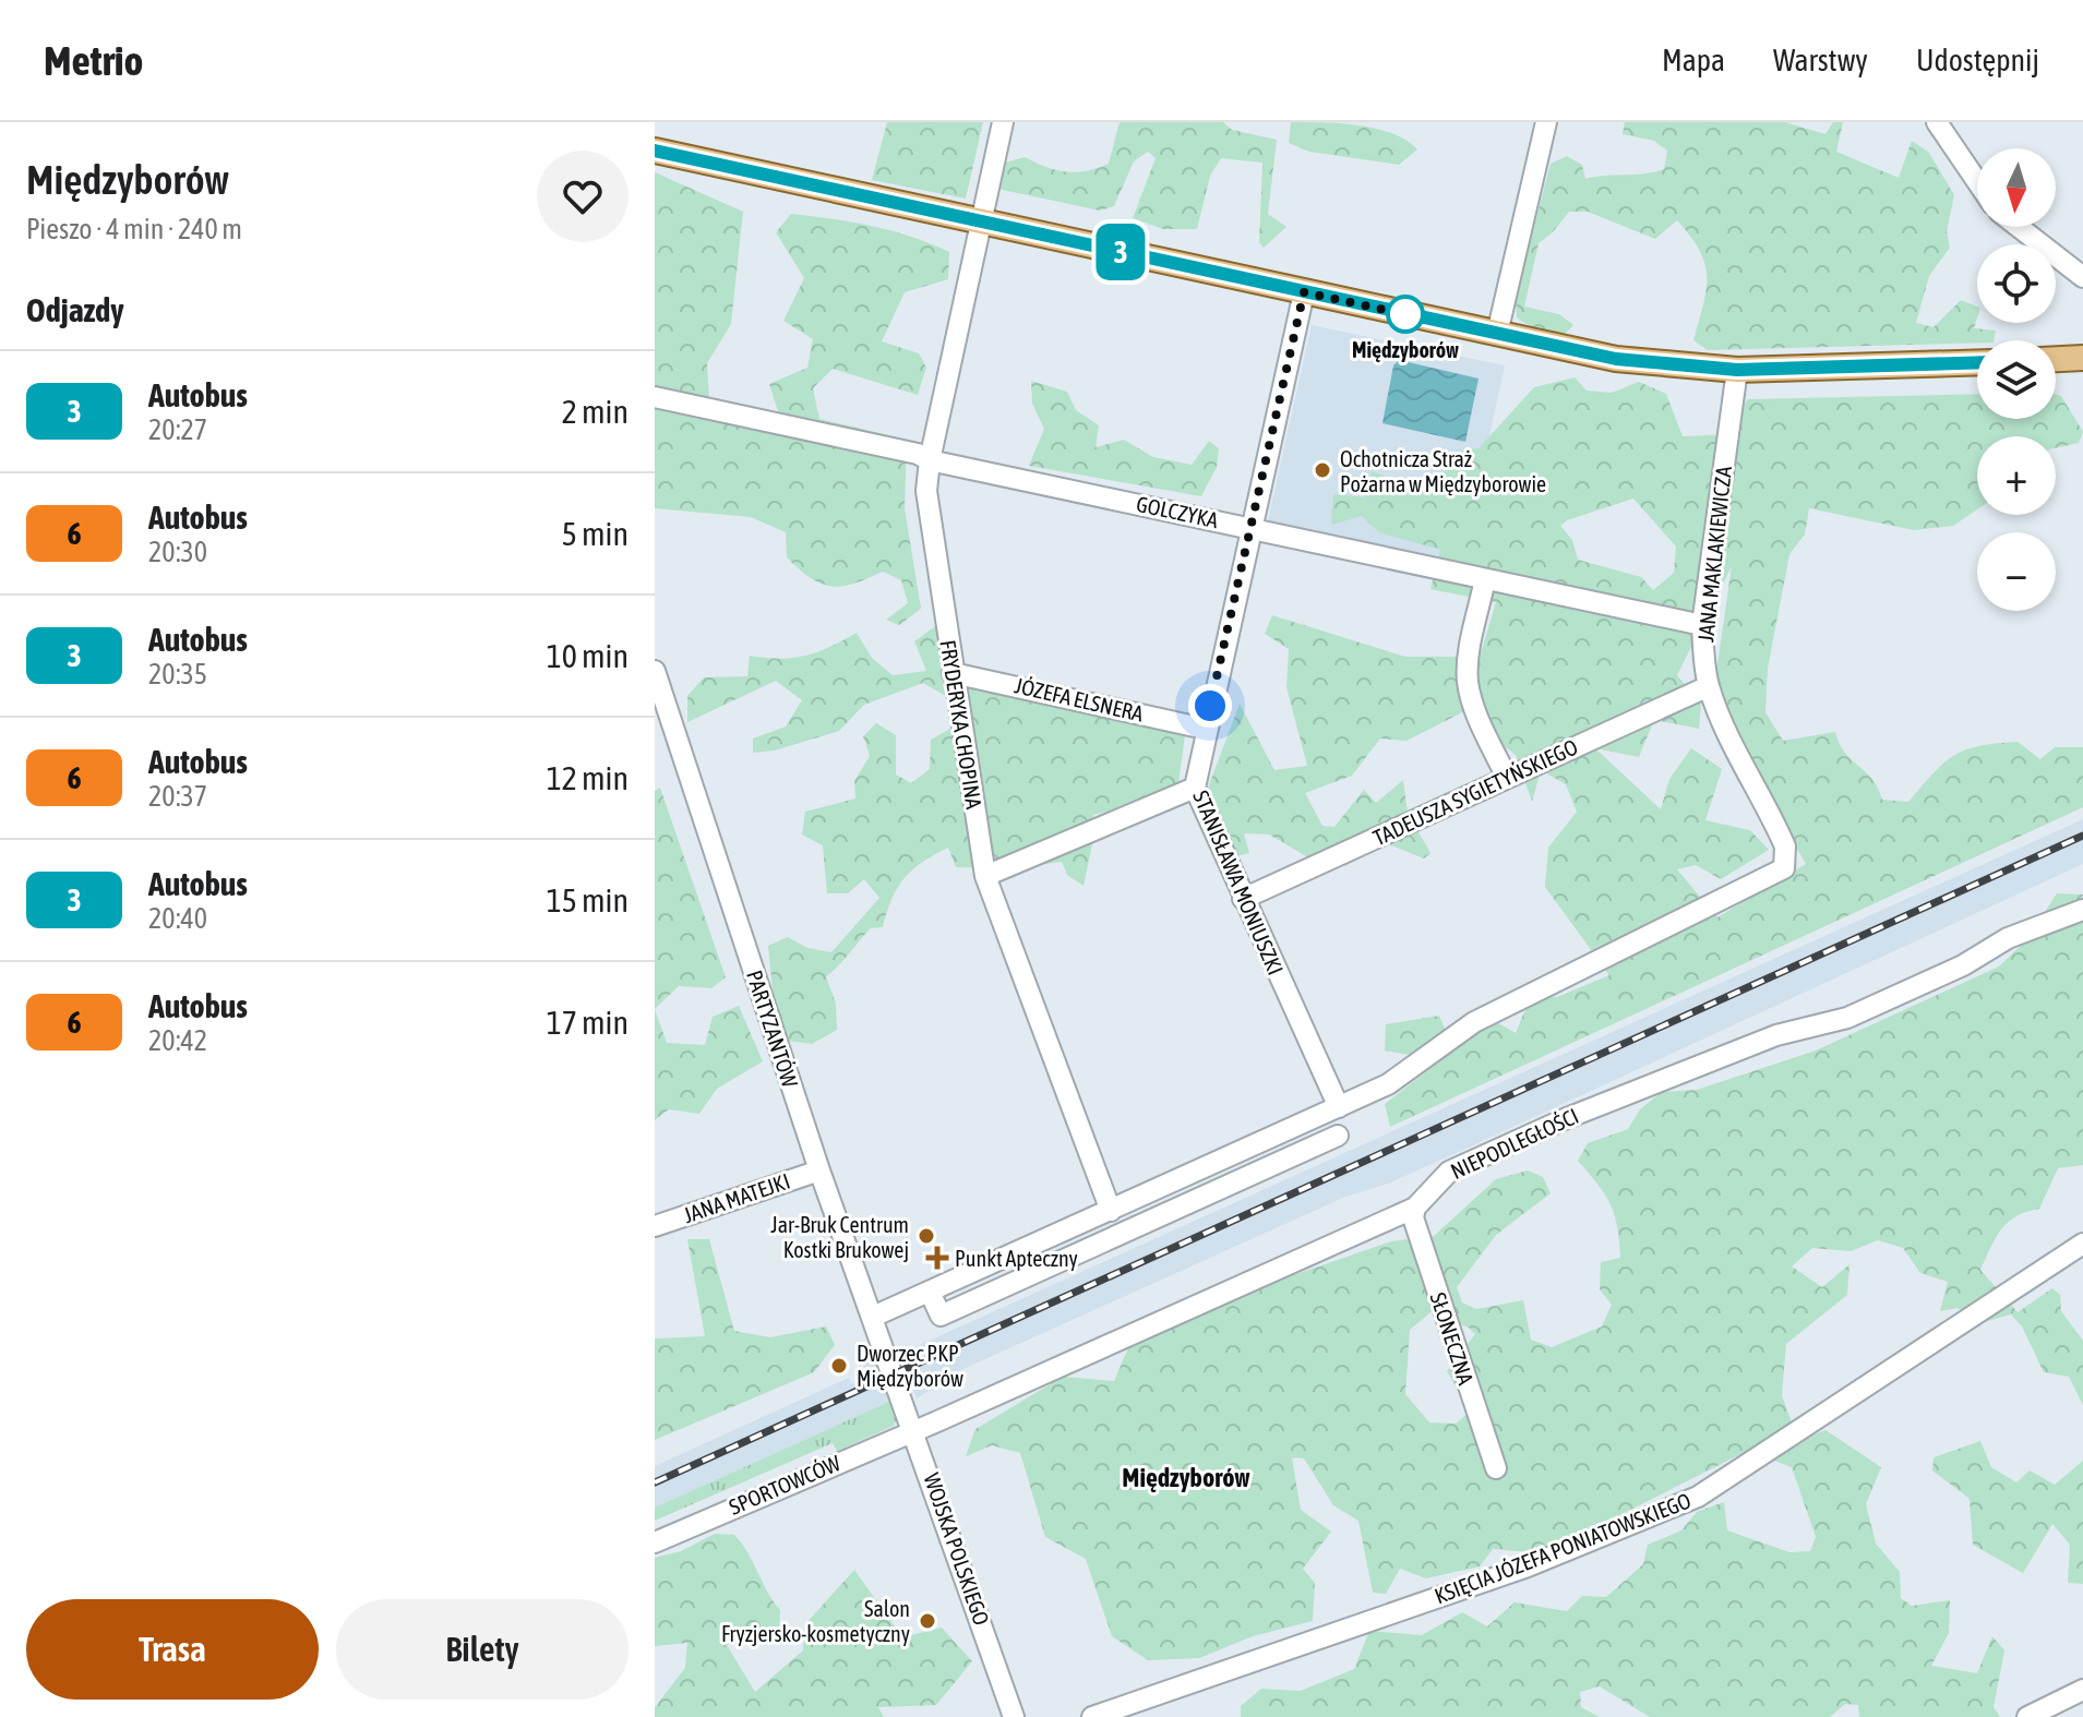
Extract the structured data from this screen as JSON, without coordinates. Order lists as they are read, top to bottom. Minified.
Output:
{"streets":{"street":["GOLCZYKA","JANA MAKLAKIEWICZA","JÓZEFA ELSNERA","FRYDERYKA CHOPINA","TADEUSZA SYGIETYŃSKIEGO","STANISŁAWA MONIUSZKI","PARTYZANTÓW","NIEPODLEGŁOŚCI","JANA MATEJKI","SŁONECZNA","SPORTOWCÓW","KSIĘCIA JÓZEFA PONIATOWSKIEGO","WOJSKA POLSKIEGO"]},"crossings":[["GOLCZYKA","JANA MAKLAKIEWICZA"],["GOLCZYKA","FRYDERYKA CHOPINA"],["GOLCZYKA","STANISŁAWA MONIUSZKI"],["JANA MAKLAKIEWICZA","TADEUSZA SYGIETYŃSKIEGO"],["JANA MAKLAKIEWICZA","STANISŁAWA MONIUSZKI"],["JÓZEFA ELSNERA","FRYDERYKA CHOPINA"],["JÓZEFA ELSNERA","STANISŁAWA MONIUSZKI"],["TADEUSZA SYGIETYŃSKIEGO","STANISŁAWA MONIUSZKI"],["PARTYZANTÓW","JANA MATEJKI"],["PARTYZANTÓW","WOJSKA POLSKIEGO"],["NIEPODLEGŁOŚCI","SŁONECZNA"],["NIEPODLEGŁOŚCI","SPORTOWCÓW"],["NIEPODLEGŁOŚCI","WOJSKA POLSKIEGO"],["SPORTOWCÓW","WOJSKA POLSKIEGO"]],"districts":["Międzyborów"],"places":{"other":["Międzyborów","Ochotnicza Straż Pożarna w Międzyborowie","Jar-Bruk Centrum Kostki Brukowej","Dworzec PKP Międzyborów","Salon Fryzjersko-kosmetyczny"],"health":["Punkt Apteczny"]},"lines":["bus line 3"],"north":"bottom","page":{"header":"Metrio","nav":["Mapa","Warstwy","Udostępnij"],"heading":[["Międzyborów","Pieszo · 4 min · 240 m"],"Odjazdy"],"on_map":"3","map_buttons":["+","−"],"list":[{"mark":"3","name":"Autobus","note":"20:27","value":"2 min"},{"mark":"6","name":"Autobus","note":"20:30","value":"5 min"},{"mark":"3","name":"Autobus","note":"20:35","value":"10 min"},{"mark":"6","name":"Autobus","note":"20:37","value":"12 min"},{"mark":"3","name":"Autobus","note":"20:40","value":"15 min"},{"mark":"6","name":"Autobus","note":"20:42","value":"17 min"}],"buttons":["Trasa","Bilety"]}}
